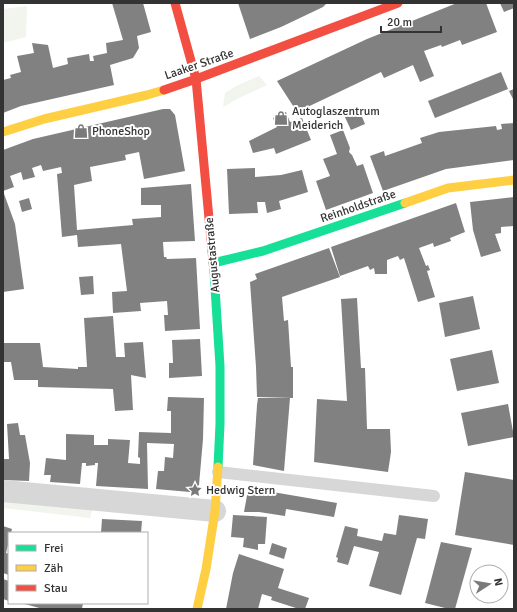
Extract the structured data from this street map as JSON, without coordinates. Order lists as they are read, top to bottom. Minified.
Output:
{"streets":{"street":["Laaker Straße","Reinholdstraße","Augustastraße"]},"crossings":[["Laaker Straße","Augustastraße"],["Reinholdstraße","Augustastraße"]],"places":{"shop":["Autoglaszentrum Meiderich","PhoneShop"],"place":["Hedwig Stern"]},"legend":["Frei","Zäh","Stau"],"scale_bar":"20 m","north":"right"}
